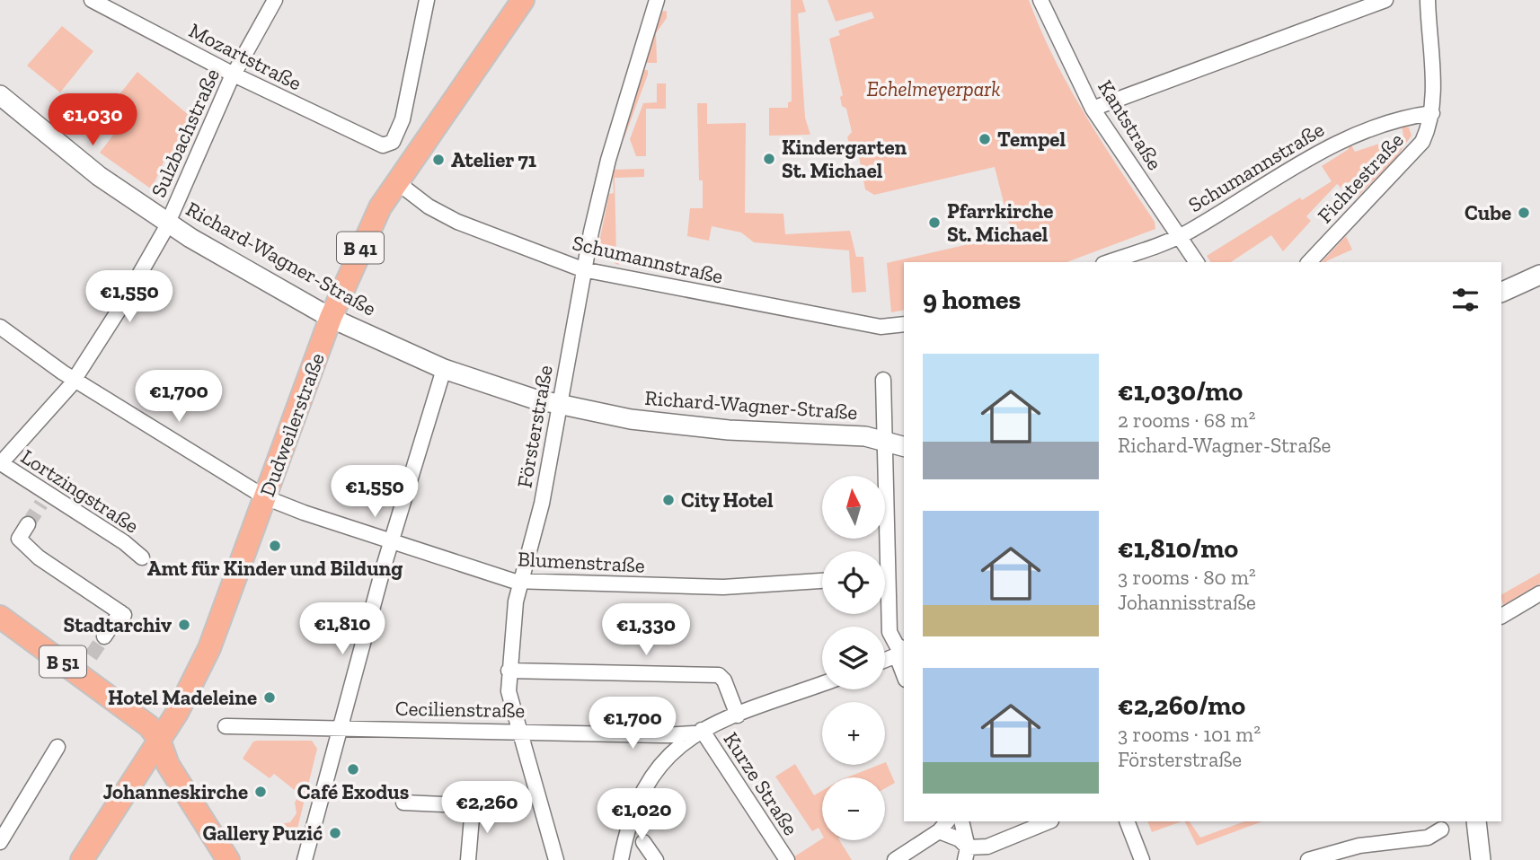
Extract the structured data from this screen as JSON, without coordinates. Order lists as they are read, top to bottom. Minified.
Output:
{"streets":{"main road":["B 41","Richard-Wagner-Straße","Dudweilerstraße","B 51"],"street":["Mozartstraße","Kantstraße","Sulzbachstraße","Schumannstraße","Fichtestraße","Försterstraße","Lortzingstraße","Blumenstraße","Cecilienstraße","Kurze Straße"]},"crossings":[["Mozartstraße","Sulzbachstraße"],["Kantstraße","Schumannstraße"],["Sulzbachstraße","Richard-Wagner-Straße"],["Sulzbachstraße","Lortzingstraße"],["Sulzbachstraße","Blumenstraße"],["Schumannstraße","Fichtestraße"],["Schumannstraße","Dudweilerstraße"],["Schumannstraße","Försterstraße"],["Richard-Wagner-Straße","Dudweilerstraße"],["Richard-Wagner-Straße","Försterstraße"],["Dudweilerstraße","Blumenstraße"],["Dudweilerstraße","B 51"],["Försterstraße","Blumenstraße"],["Försterstraße","Cecilienstraße"],["Cecilienstraße","Kurze Straße"]],"parks":["Echelmeyerpark"],"places":["Tempel","Kindergarten St. Michael","Atelier 71","Cube","Pfarrkirche St. Michael","City Hotel","Amt für Kinder und Bildung","Stadtarchiv","Hotel Madeleine","Café Exodus","Johanneskirche","Gallery Puzić"],"north":"top","page":{"price":["€1,030","€1,550","€1,700","€1,550","€1,810","€1,330","€1,700","€2,260","€1,020"],"heading":"9 homes","list":[{"name":"€1,030/mo","note":"2 rooms · 68 m² · Richard-Wagner-Straße"},{"name":"€1,810/mo","note":"3 rooms · 80 m² · Johannisstraße"},{"name":"€2,260/mo","note":"3 rooms · 101 m² · Försterstraße"}],"map_buttons":["+","−"]}}
